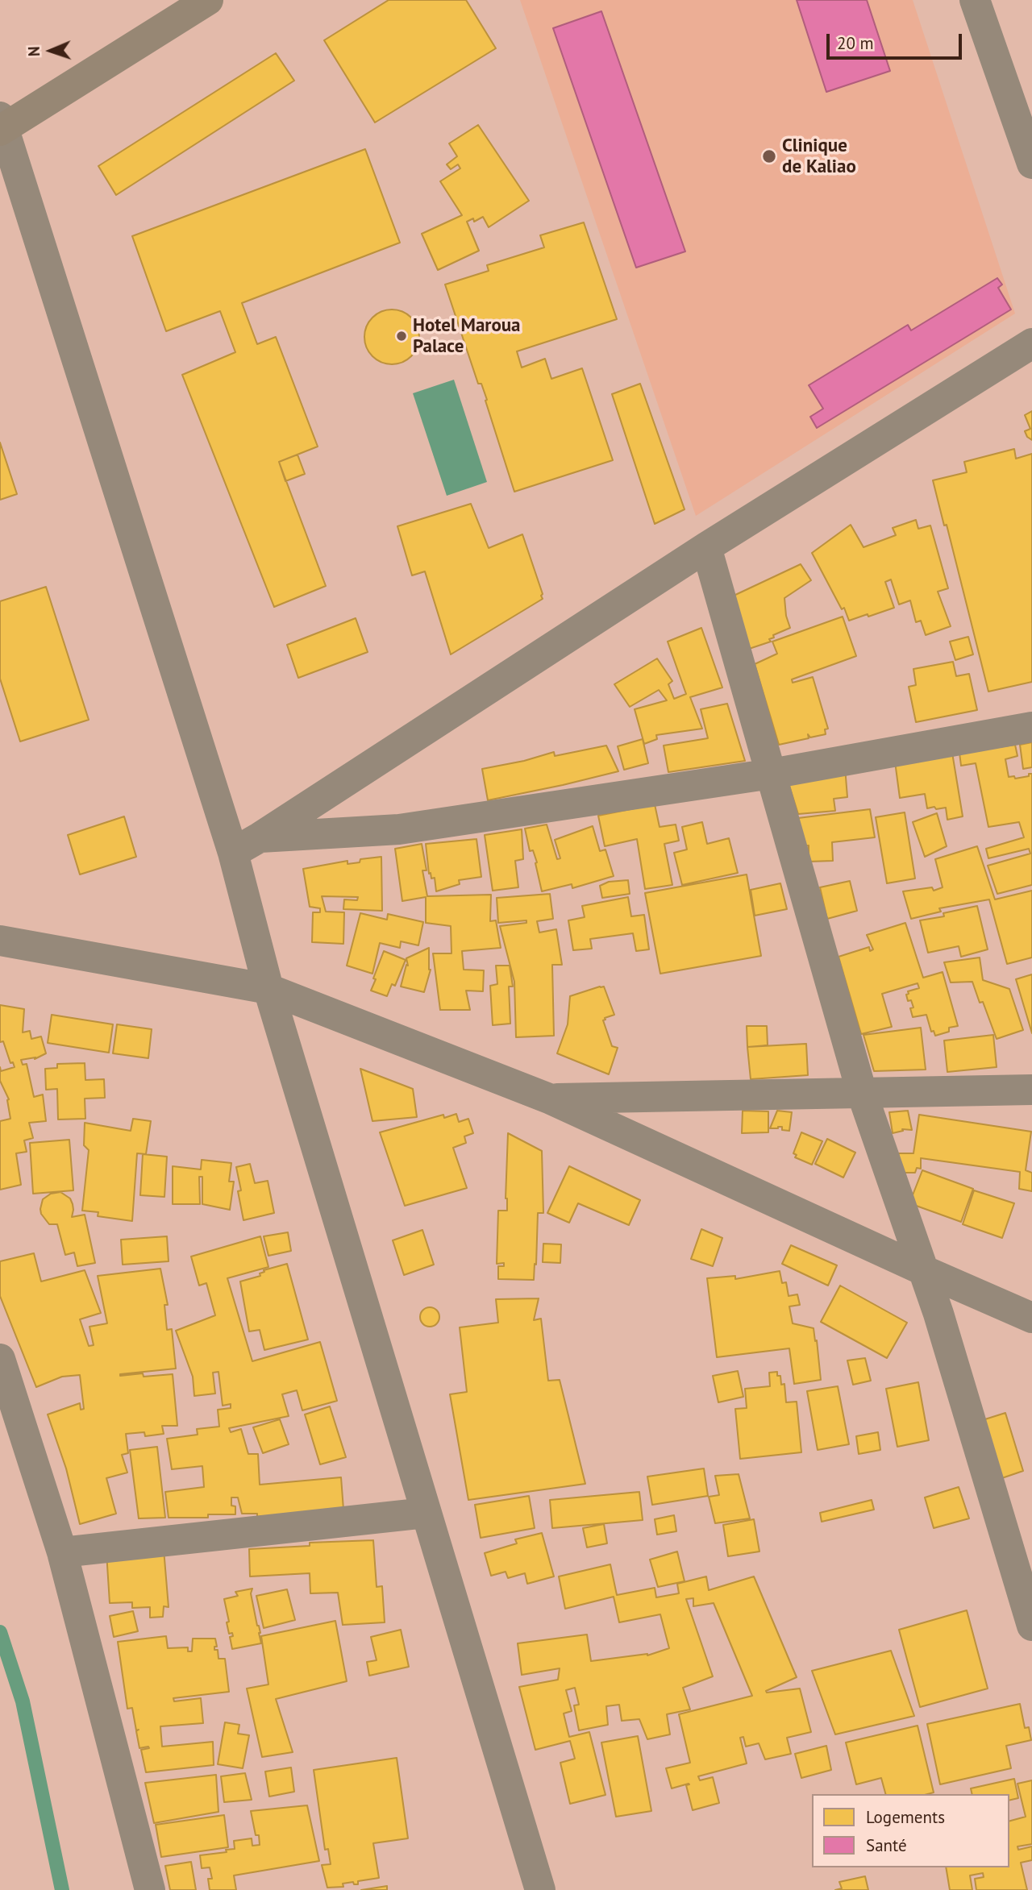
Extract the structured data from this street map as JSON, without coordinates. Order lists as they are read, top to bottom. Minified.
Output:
{"places":["Clinique de Kaliao","Hotel Maroua Palace"],"legend":["Logements","Santé"],"scale_bar":"20 m","north":"left"}
